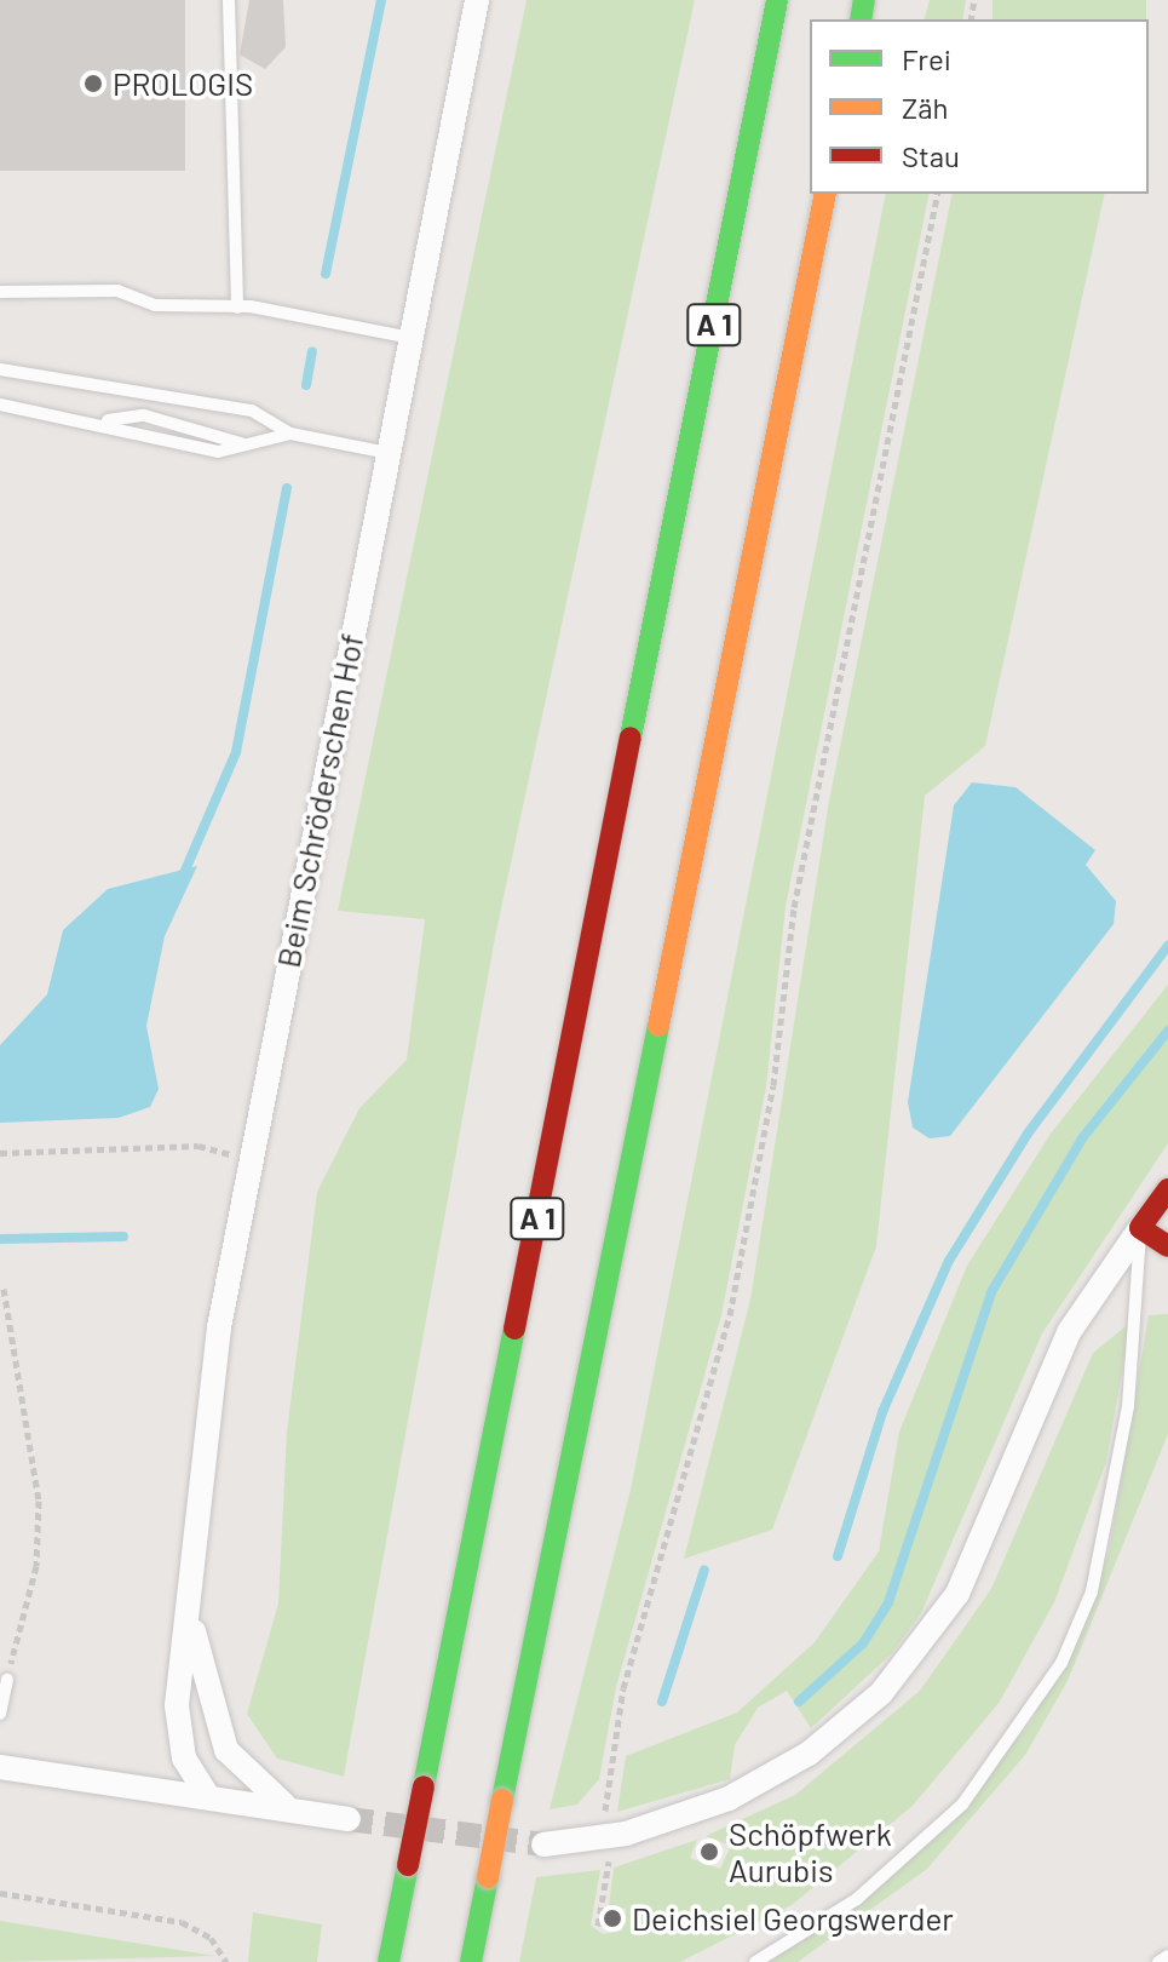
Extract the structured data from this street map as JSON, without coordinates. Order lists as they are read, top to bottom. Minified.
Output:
{"streets":{"main road":["A 1"],"street":["Beim Schröderschen Hof"]},"places":["PROLOGIS","Schöpfwerk Aurubis","Deichsiel Georgswerder"],"legend":["Frei","Zäh","Stau"]}
